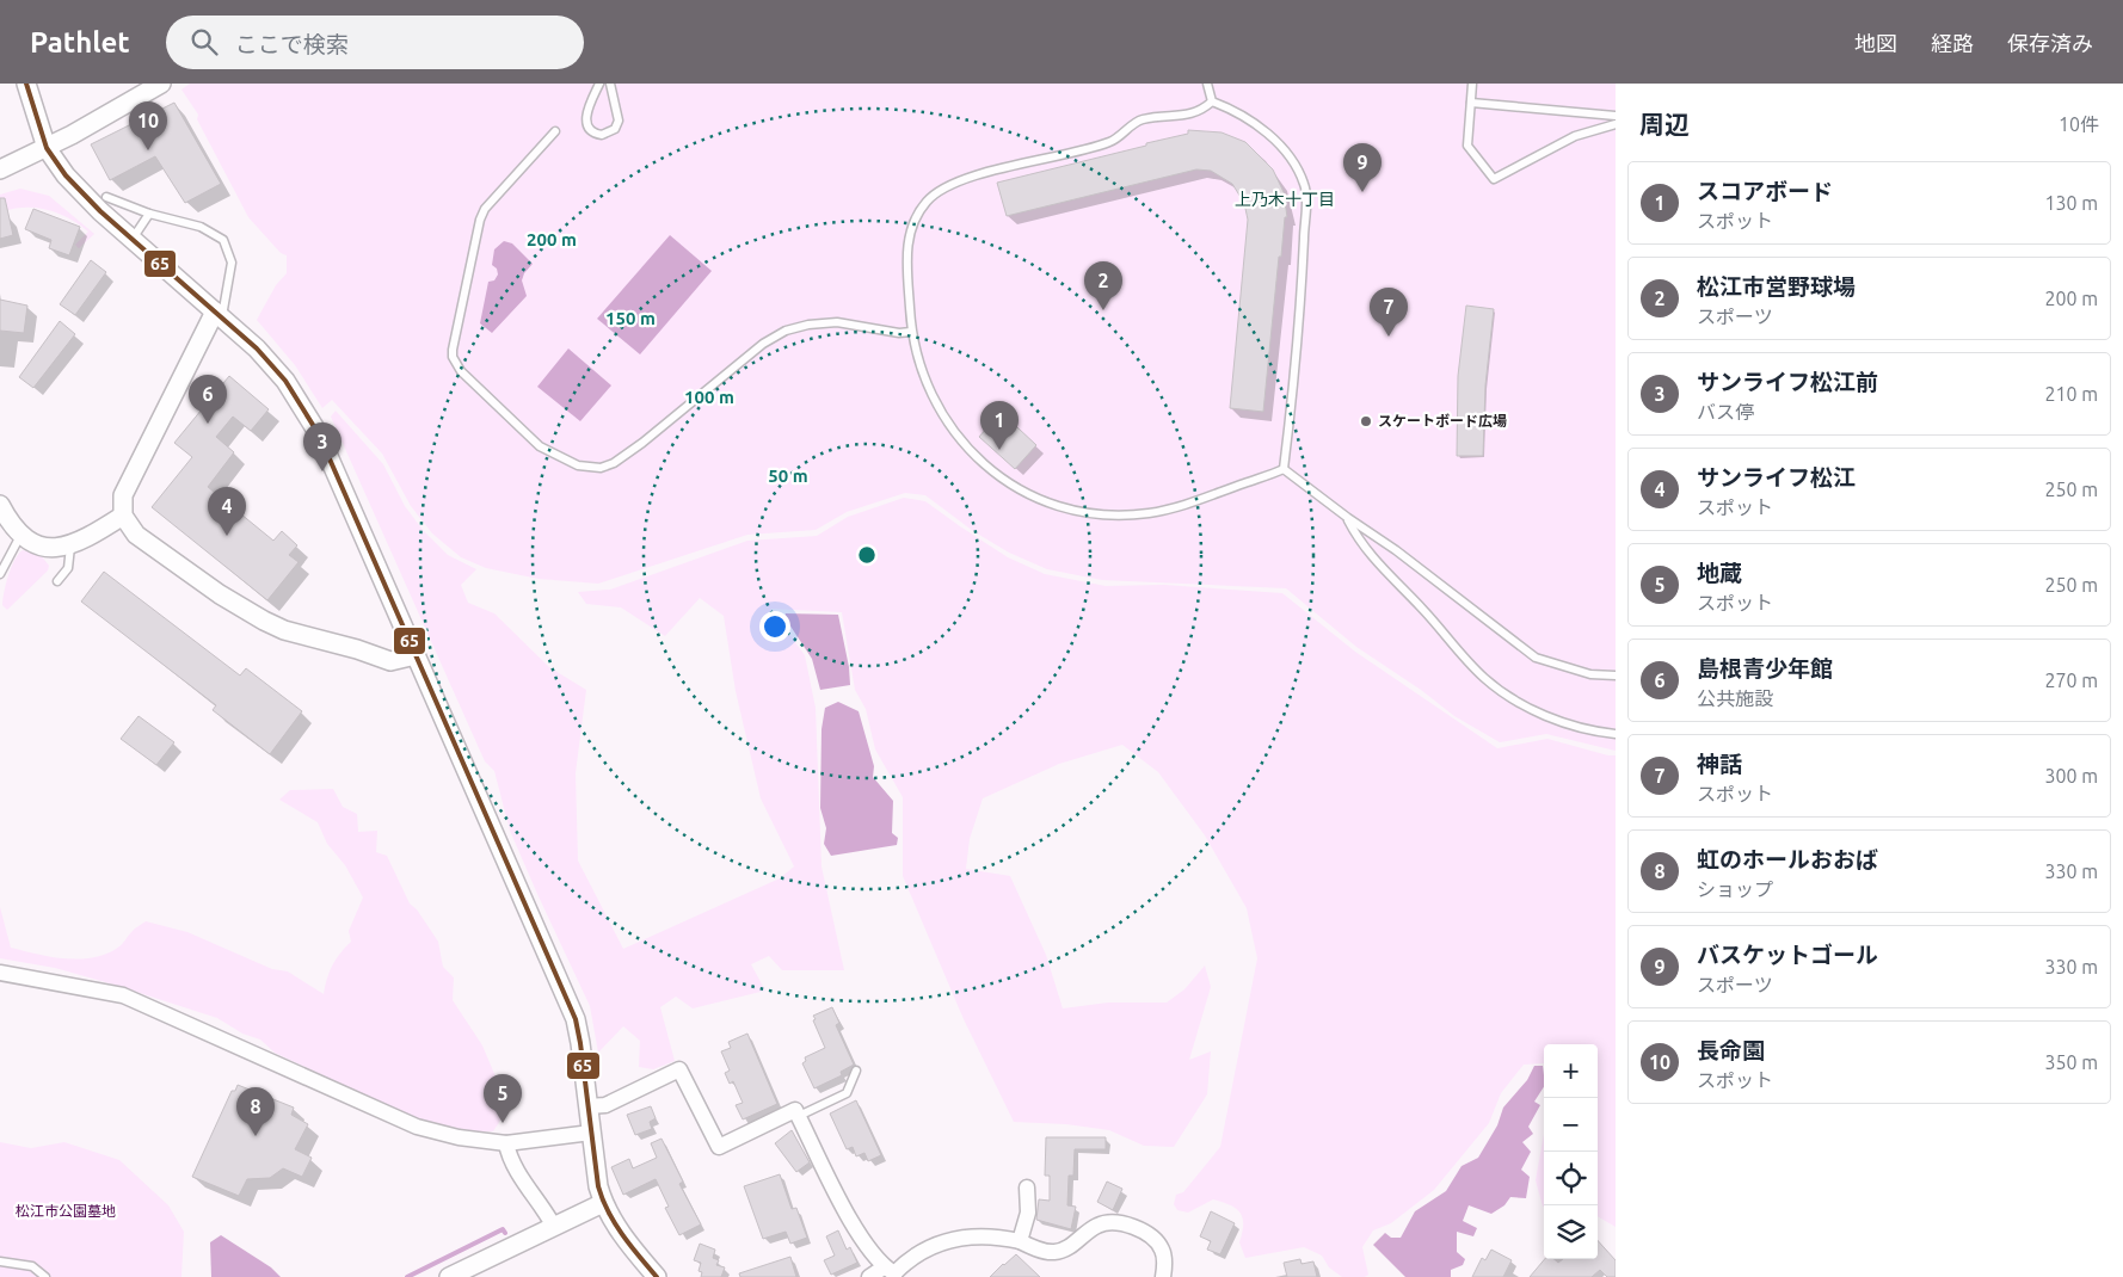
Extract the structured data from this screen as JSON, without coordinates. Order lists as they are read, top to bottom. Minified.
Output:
{"districts":["上乃木十丁目"],"parks":["松江市公園墓地"],"places":["スケートボード広場"],"lines":["transit line 65"],"page":{"header":"Pathlet","search":"ここで検索","nav":["地図","経路","保存済み"],"heading":["周辺","10件"],"pins":["10","9","2","7","6","1","3","4","5","8"],"list":[{"mark":"1","name":"スコアボード","note":"スポット","value":"130 m"},{"mark":"2","name":"松江市営野球場","note":"スポーツ","value":"200 m"},{"mark":"3","name":"サンライフ松江前","note":"バス停","value":"210 m"},{"mark":"4","name":"サンライフ松江","note":"スポット","value":"250 m"},{"mark":"5","name":"地蔵","note":"スポット","value":"250 m"},{"mark":"6","name":"島根青少年館","note":"公共施設","value":"270 m"},{"mark":"7","name":"神話","note":"スポット","value":"300 m"},{"mark":"8","name":"虹のホールおおば","note":"ショップ","value":"330 m"},{"mark":"9","name":"バスケットゴール","note":"スポーツ","value":"330 m"},{"mark":"10","name":"長命園","note":"スポット","value":"350 m"}],"map_buttons":["+","−"]},"rings":["200 m","150 m","100 m","50 m"]}
